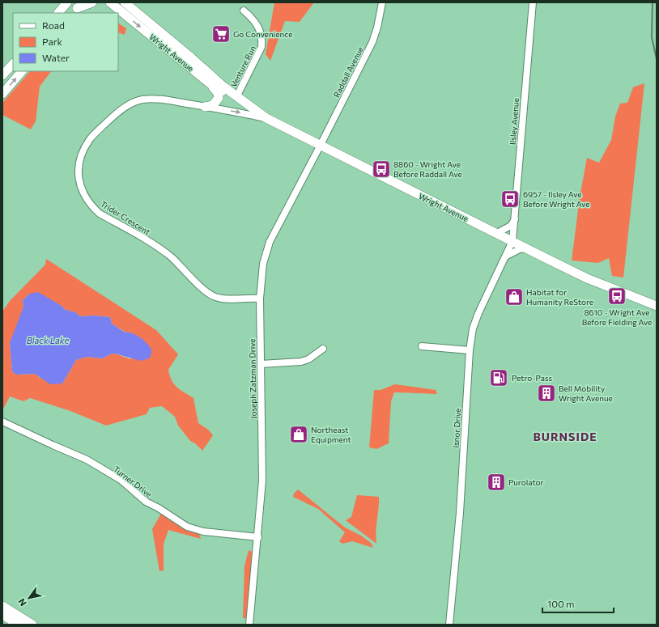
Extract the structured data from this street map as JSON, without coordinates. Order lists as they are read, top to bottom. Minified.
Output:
{"streets":{"main road":["Wright Avenue"],"street":["Venture Run","Raddall Avenue","Ilsley Avenue","Trider Crescent","Joseph Zatzman Drive","Isnor Drive","Turner Drive"]},"crossings":[["Wright Avenue","Venture Run"],["Wright Avenue","Raddall Avenue"],["Wright Avenue","Ilsley Avenue"],["Wright Avenue","Trider Crescent"],["Wright Avenue","Joseph Zatzman Drive"],["Wright Avenue","Isnor Drive"],["Raddall Avenue","Joseph Zatzman Drive"],["Ilsley Avenue","Isnor Drive"],["Trider Crescent","Joseph Zatzman Drive"],["Joseph Zatzman Drive","Turner Drive"]],"districts":["BURNSIDE"],"water":["Black Lake"],"places":{"supermarket":["Go Convenience"],"bus stop":["8860 - Wright Ave Before Raddall Ave","6957 - Ilsley Ave Before Wright Ave","8610 - Wright Ave Before Fielding Ave"],"shop":["Habitat for Humanity ReStore","Northeast Equipment"],"fuel station":["Petro-Pass"],"building":["Bell Mobility Wright Avenue","Purolator"]},"legend":["Road","Park","Water"],"scale_bar":"100 m","north":"bottom left"}
